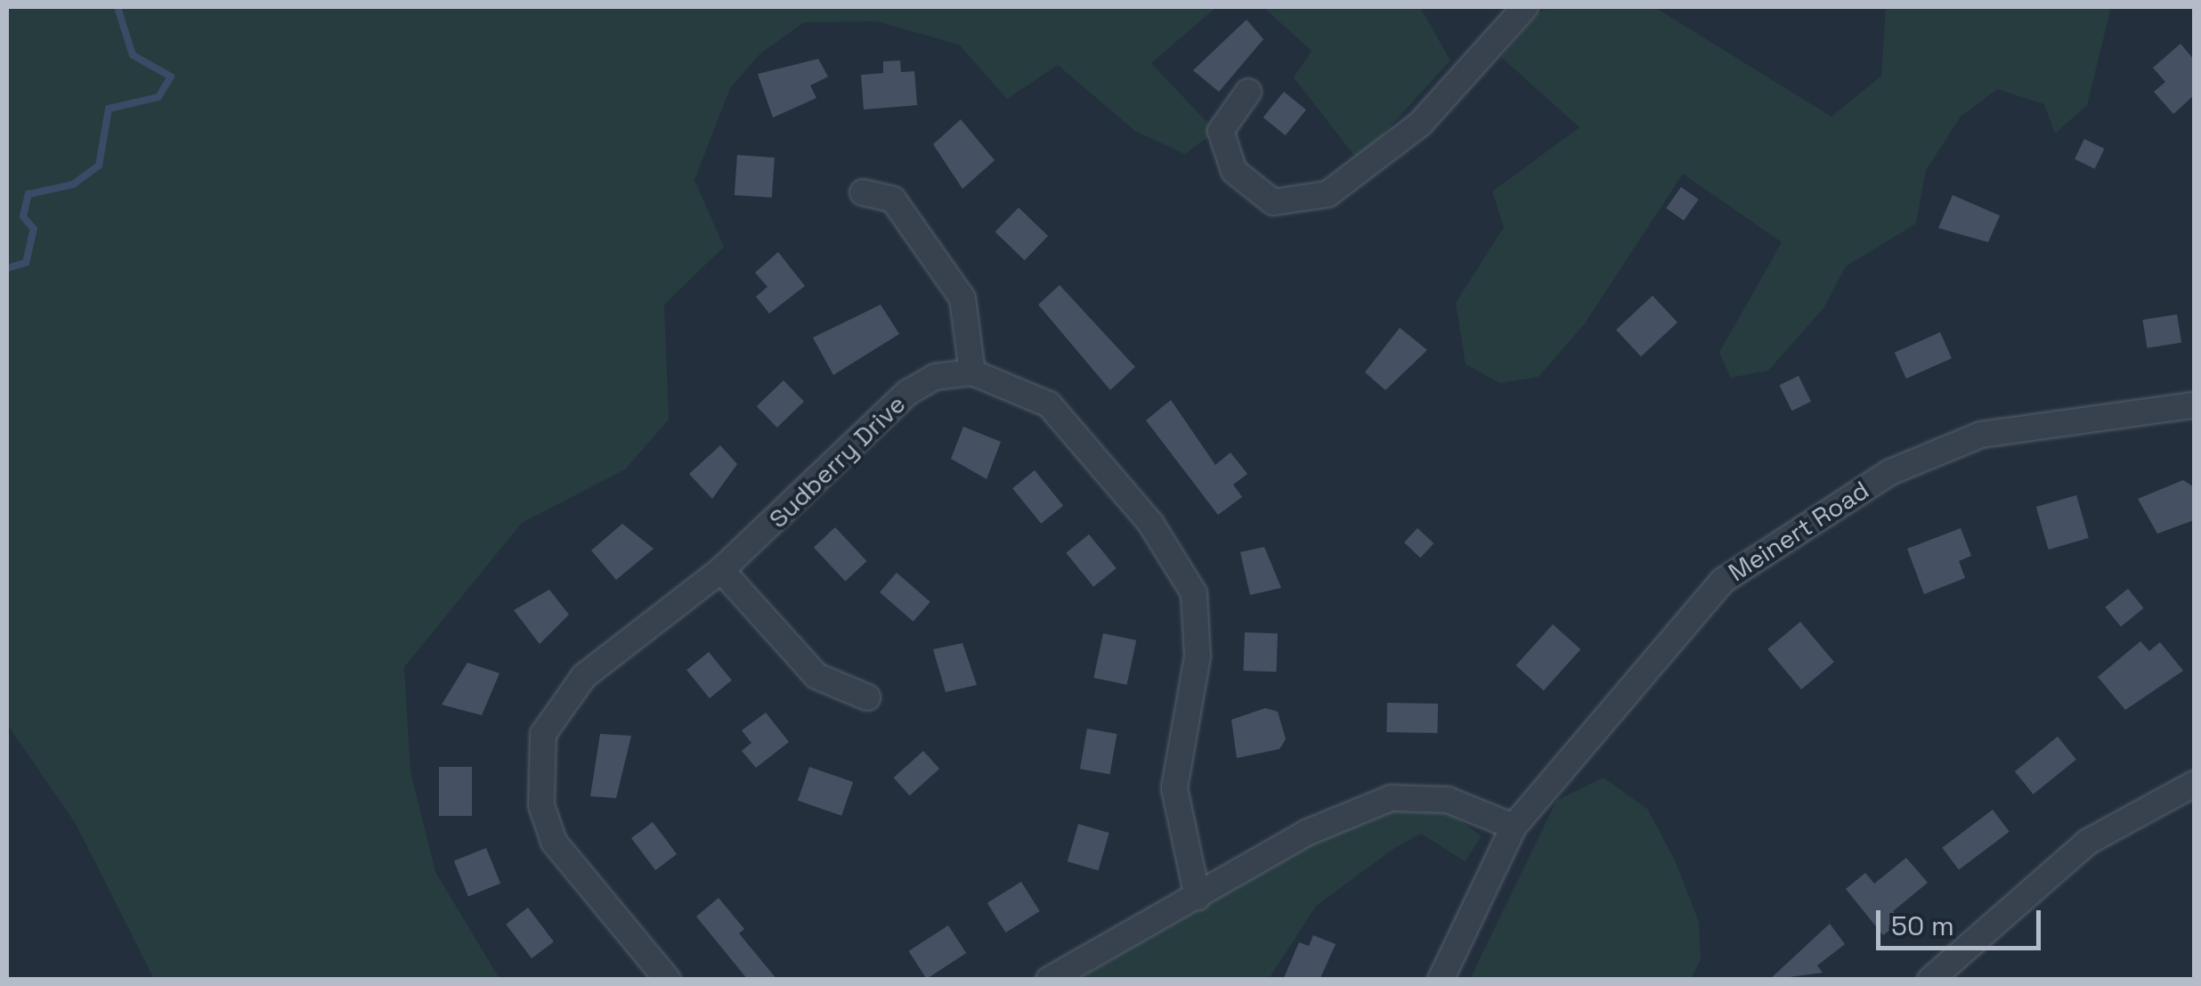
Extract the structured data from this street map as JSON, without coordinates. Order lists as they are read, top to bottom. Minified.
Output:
{"streets":{"street":["Sudberry Drive","Meinert Road"]},"scale_bar":"50 m"}
